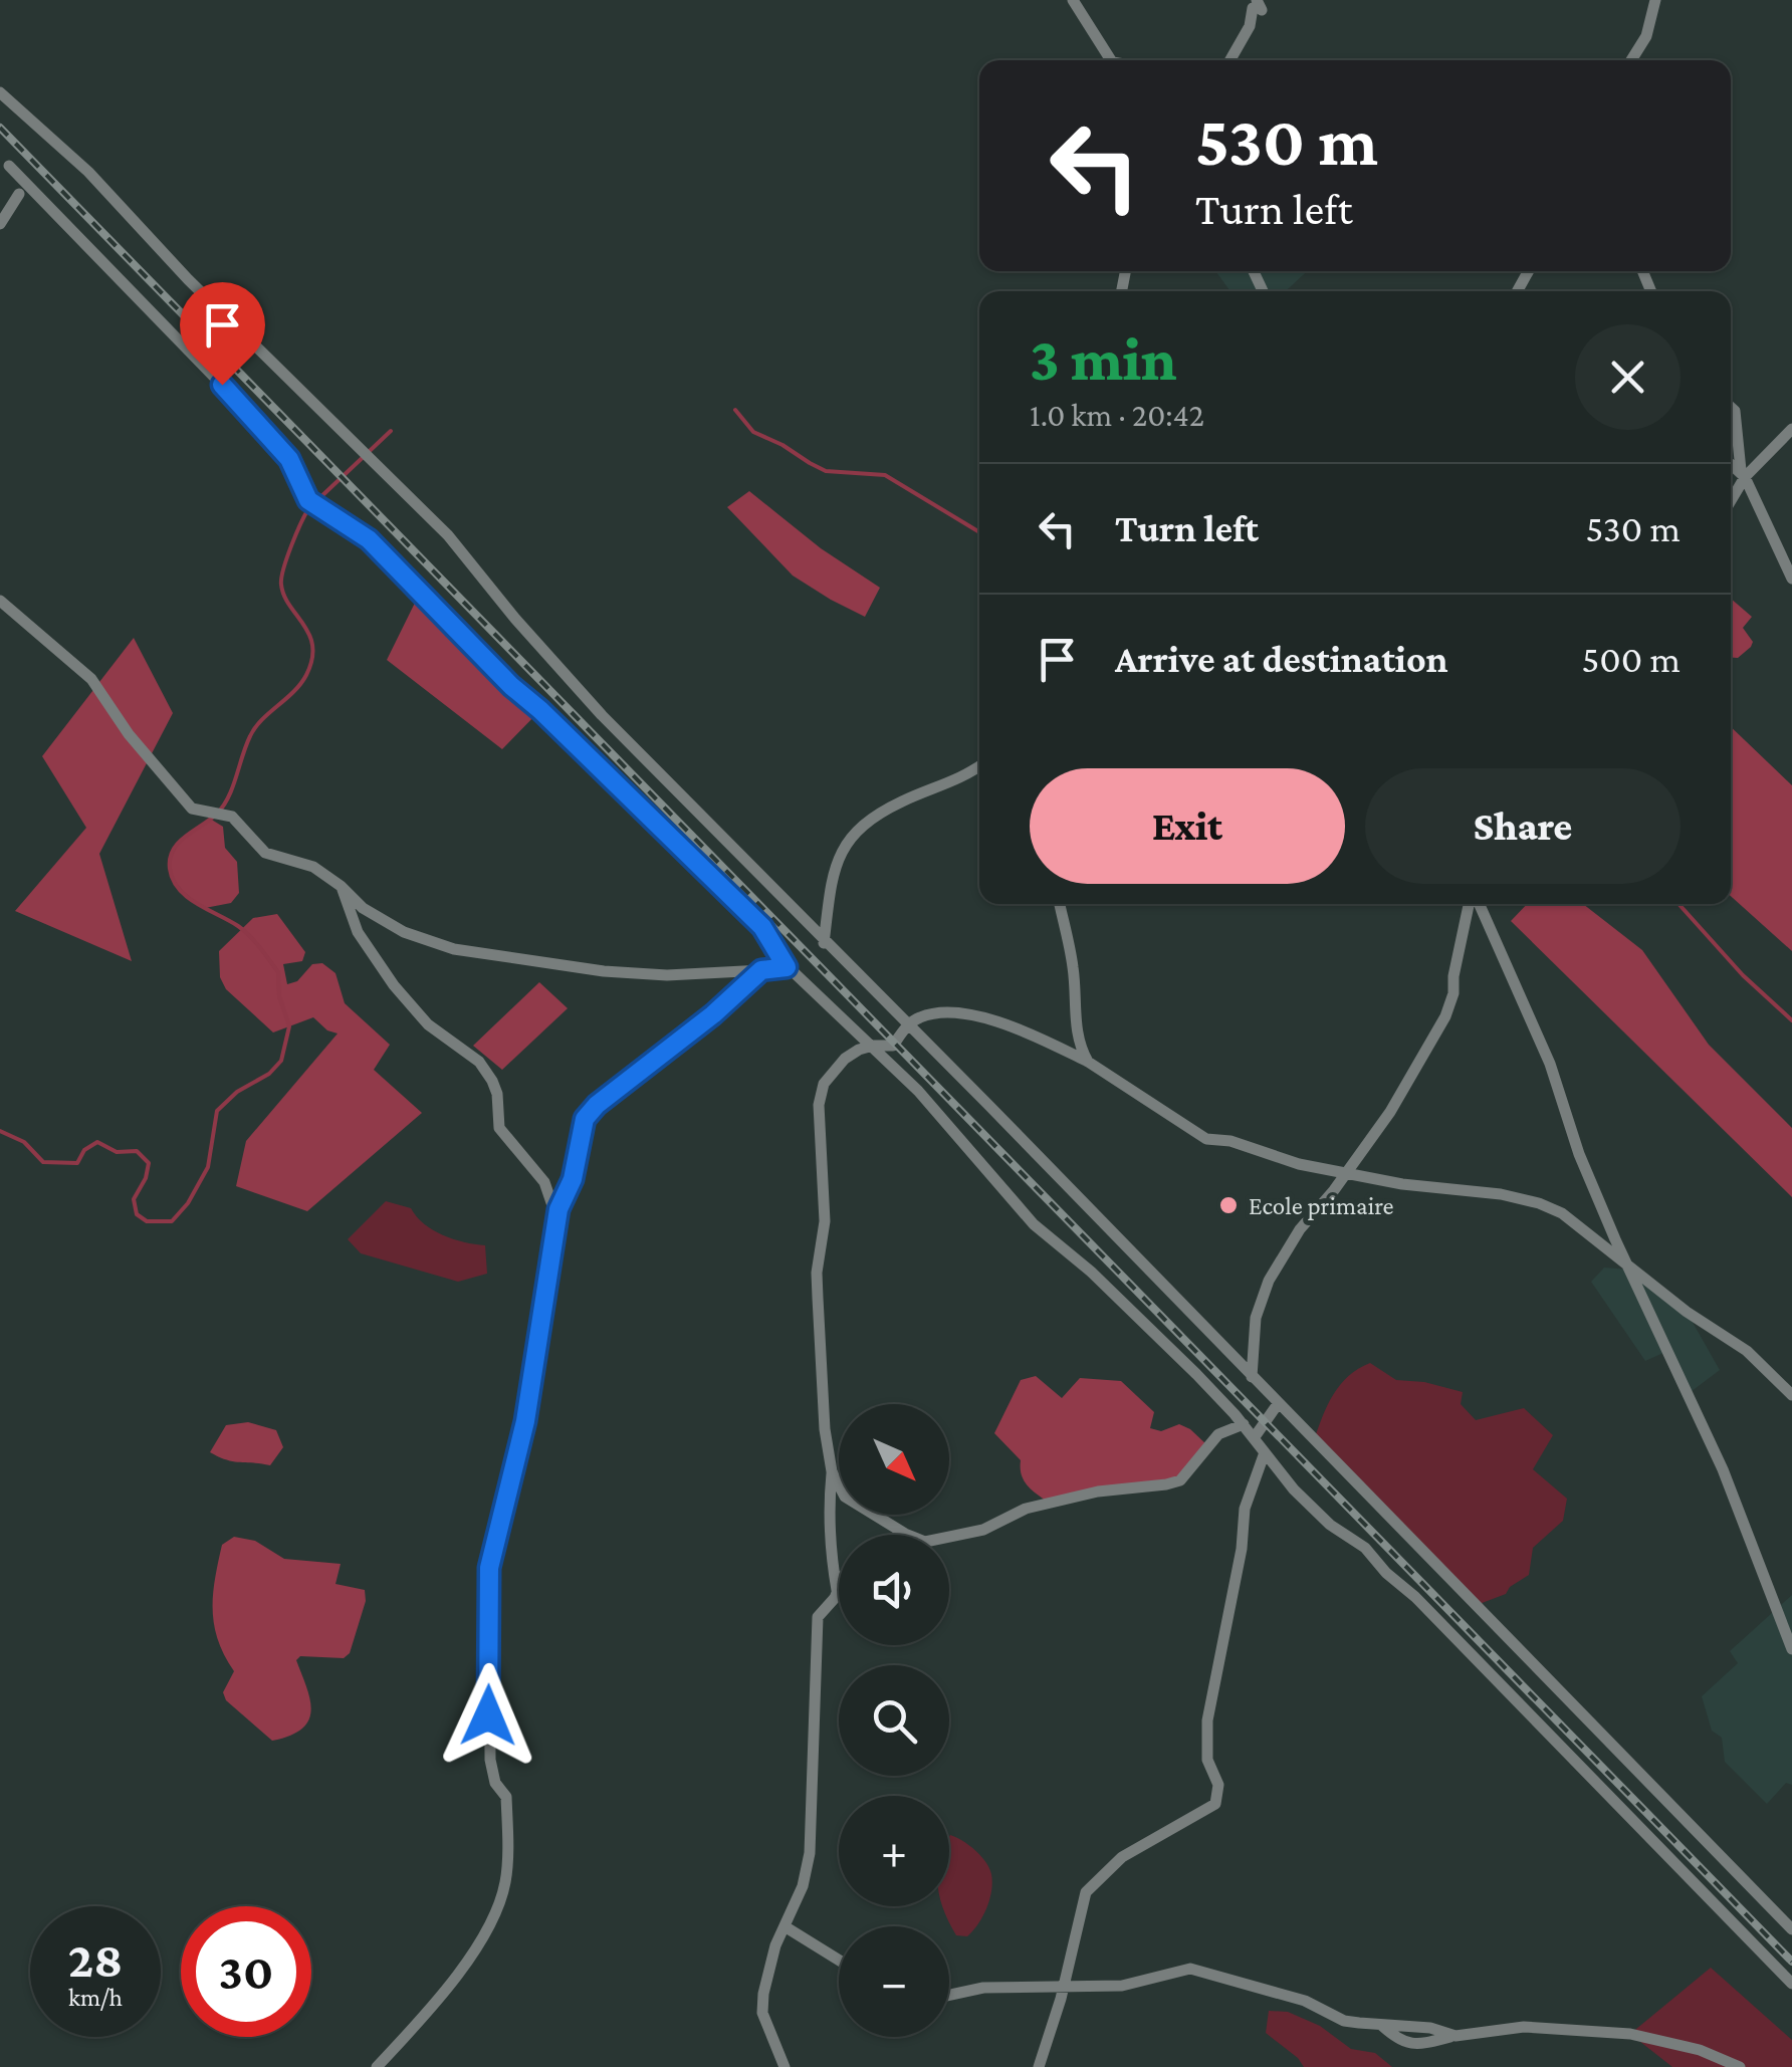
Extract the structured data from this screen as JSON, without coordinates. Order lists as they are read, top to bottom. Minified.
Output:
{"places":["Ecole primaire"],"north":"bottom right","page":{"turn":["530 m","Turn left"],"heading":["3 min","1.0 km · 20:42"],"list":[{"name":"Turn left","value":"530 m"},{"name":"Arrive at destination","value":"500 m"}],"buttons":["Exit","Share"],"map_buttons":["+","−"],"speed":"28 km/h","limit":"30"}}
